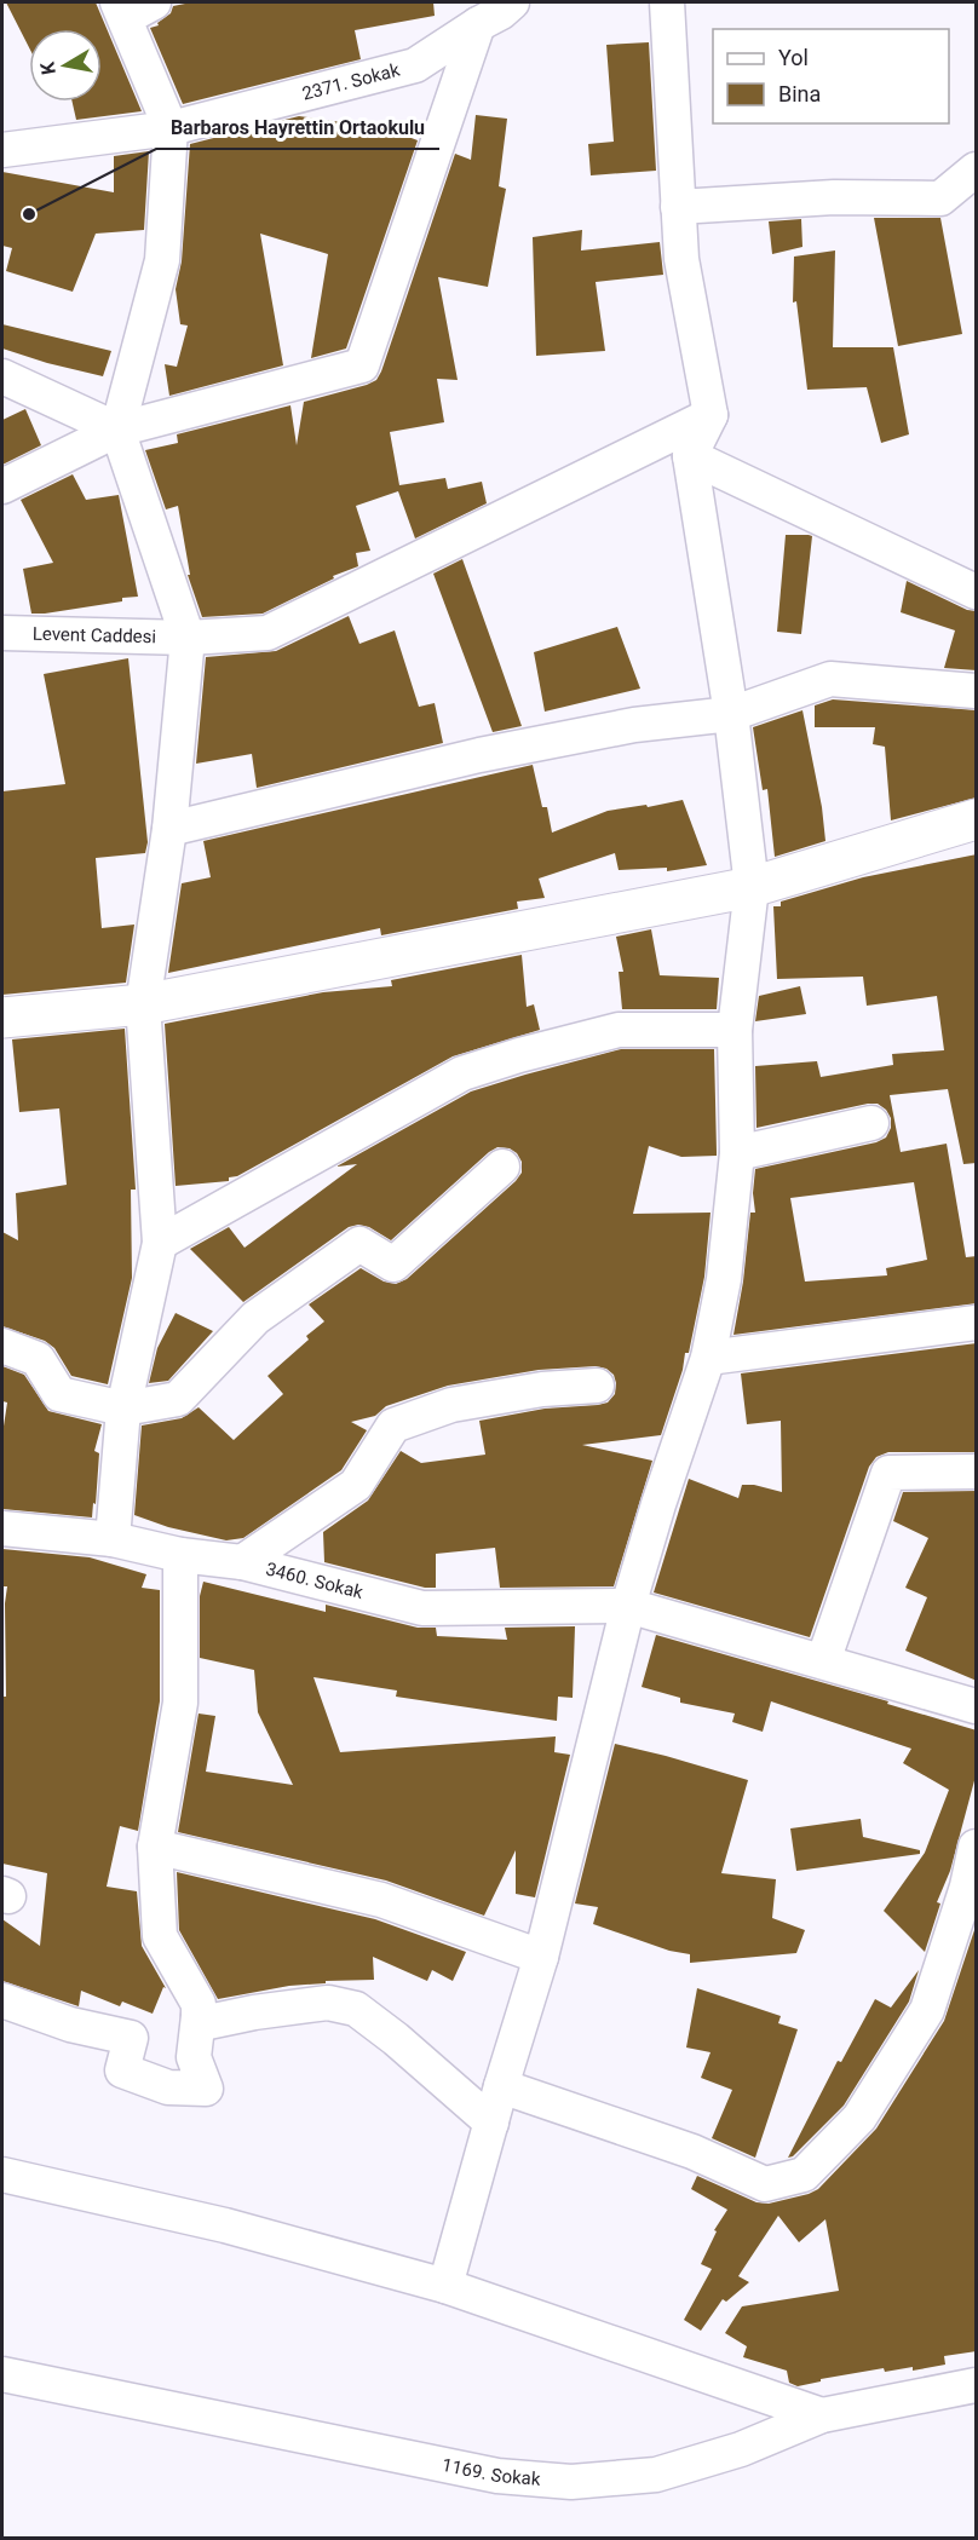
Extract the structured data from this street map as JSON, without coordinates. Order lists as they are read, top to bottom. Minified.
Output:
{"streets":{"street":["2371. Sokak","Levent Caddesi","3460. Sokak","1169. Sokak"]},"places":["Barbaros Hayrettin Ortaokulu"],"legend":["Yol","Bina"],"north":"left"}
